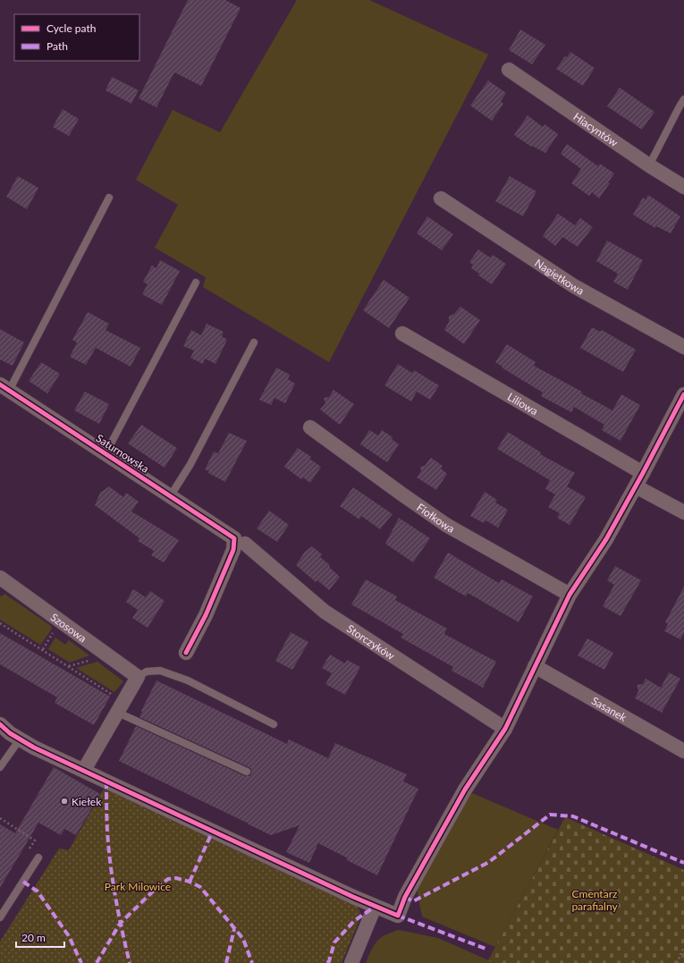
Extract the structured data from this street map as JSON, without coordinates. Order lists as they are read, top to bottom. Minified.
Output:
{"streets":{"street":["Hiacyntów","Nagietkowa","Liliowa","Saturnowska","Fiołkowa","Szosowa","Storczyków","Sasanek"]},"crossings":[["Saturnowska","Storczyków"]],"parks":["Park Milowice","Cmentarz parafialny"],"places":["Kiełek"],"legend":["Cycle path","Path"],"scale_bar":"20 m"}
